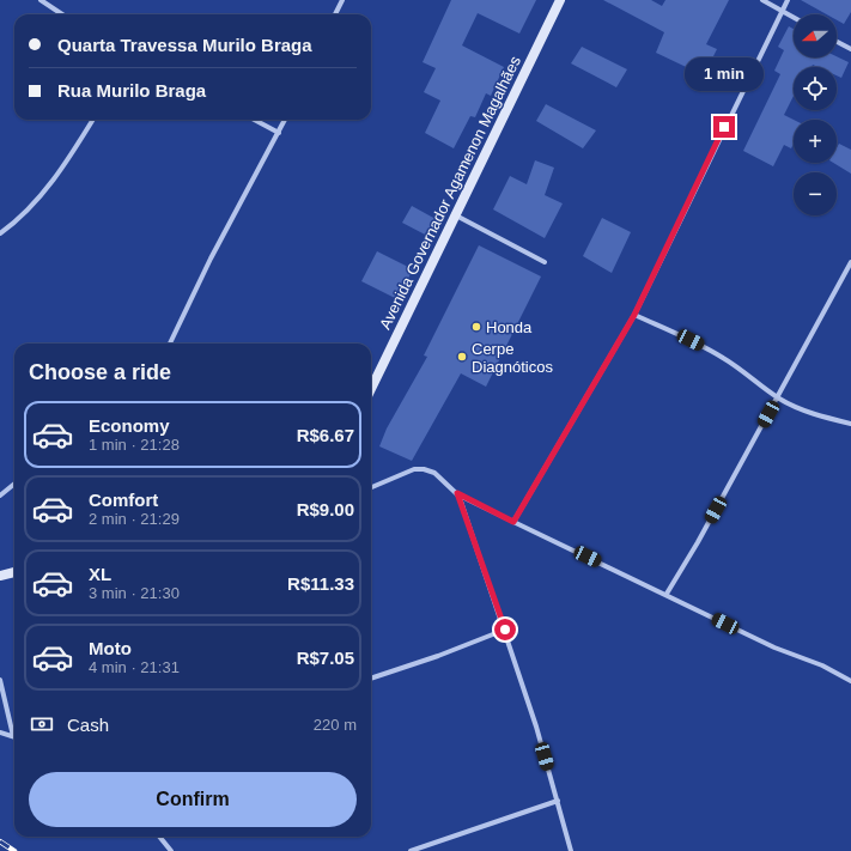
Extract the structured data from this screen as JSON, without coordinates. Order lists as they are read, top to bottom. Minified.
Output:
{"streets":{"main road":["Avenida Governador Agamenon Magalhães"]},"places":["Honda","Cerpe Diagnóticos"],"north":"left","page":{"map_buttons":["+","−"],"banner":["Quarta Travessa Murilo Braga","Rua Murilo Braga"],"bubble":"1 min","heading":"Choose a ride","list":[{"name":"Economy","note":"1 min · 21:28","value":"R$6.67"},{"name":"Comfort","note":"2 min · 21:29","value":"R$9.00"},{"name":"XL","note":"3 min · 21:30","value":"R$11.33"},{"name":"Moto","note":"4 min · 21:31","value":"R$7.05"}],"pay":["Cash","220 m"],"buttons":"Confirm"}}
